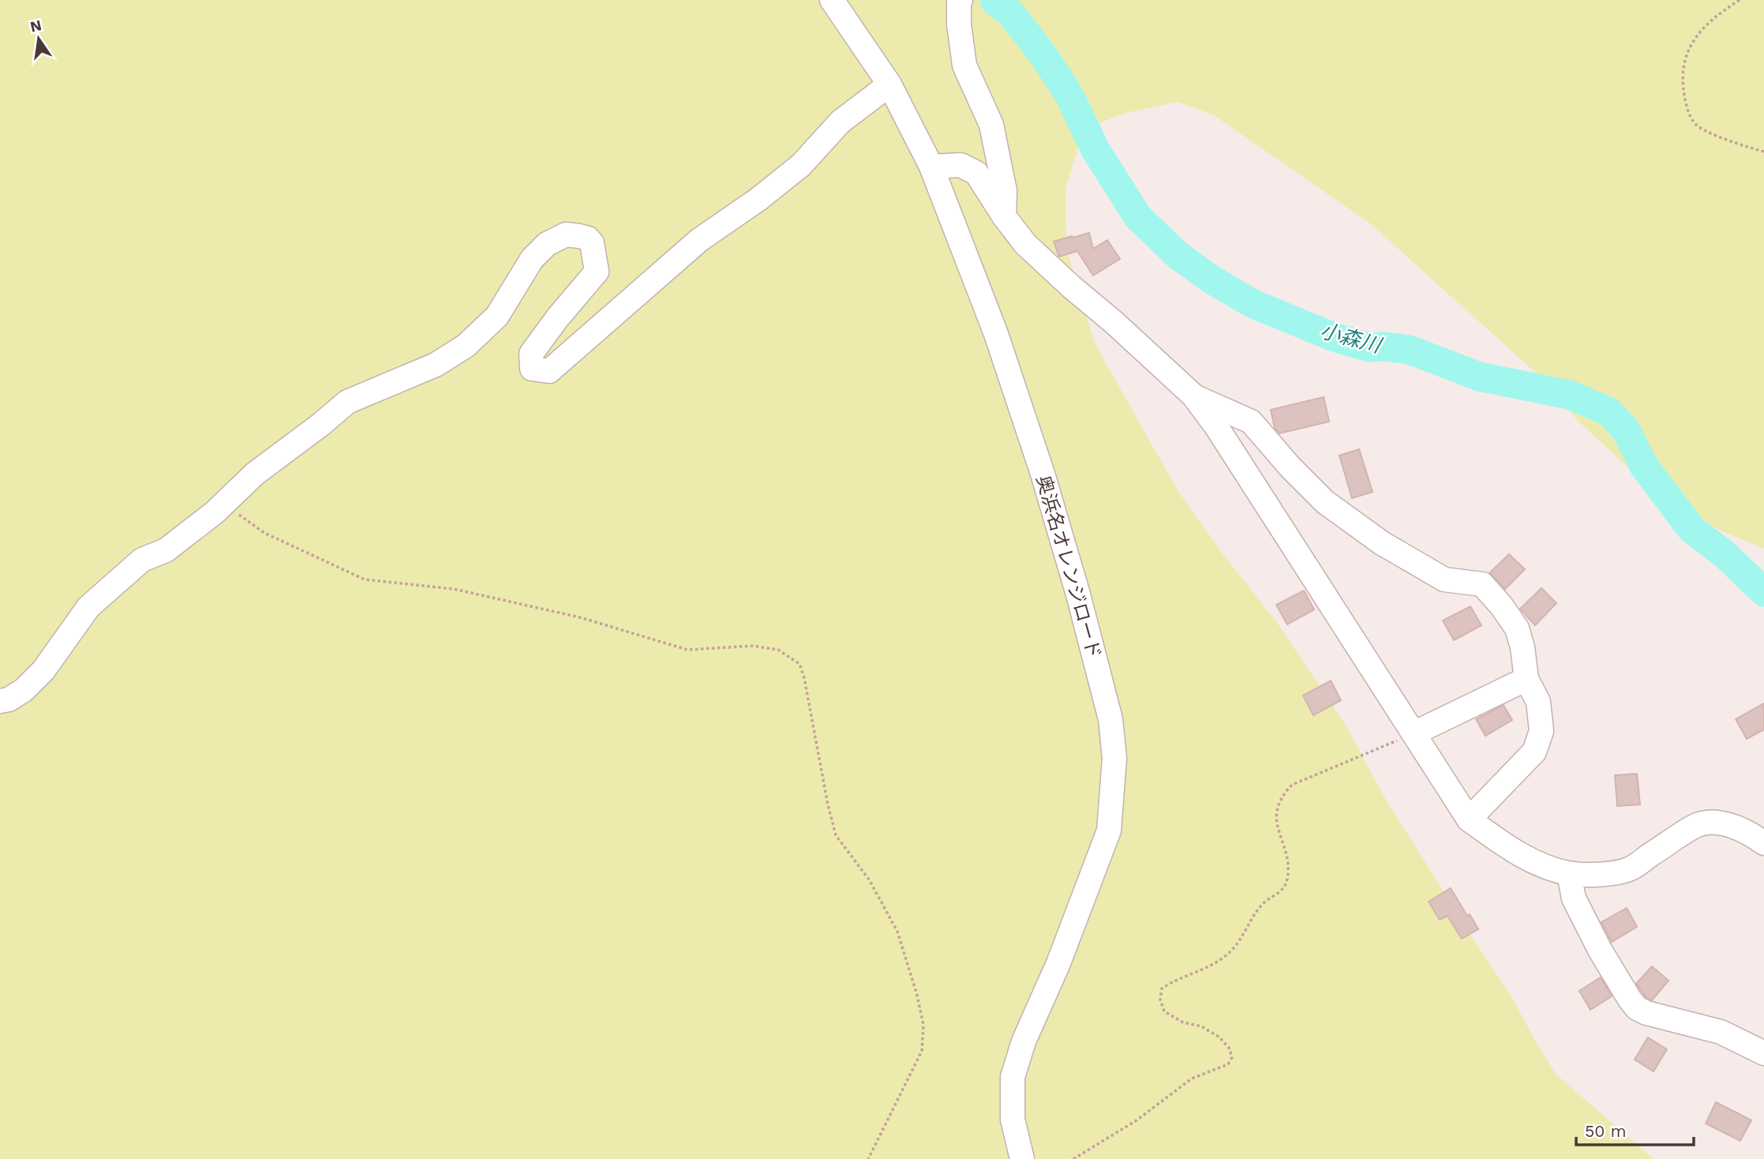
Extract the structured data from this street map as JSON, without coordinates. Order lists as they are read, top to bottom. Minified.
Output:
{"streets":{"street":["奥浜名オレンジロード"]},"water":["小森川"],"scale_bar":"50 m","north":"top"}
